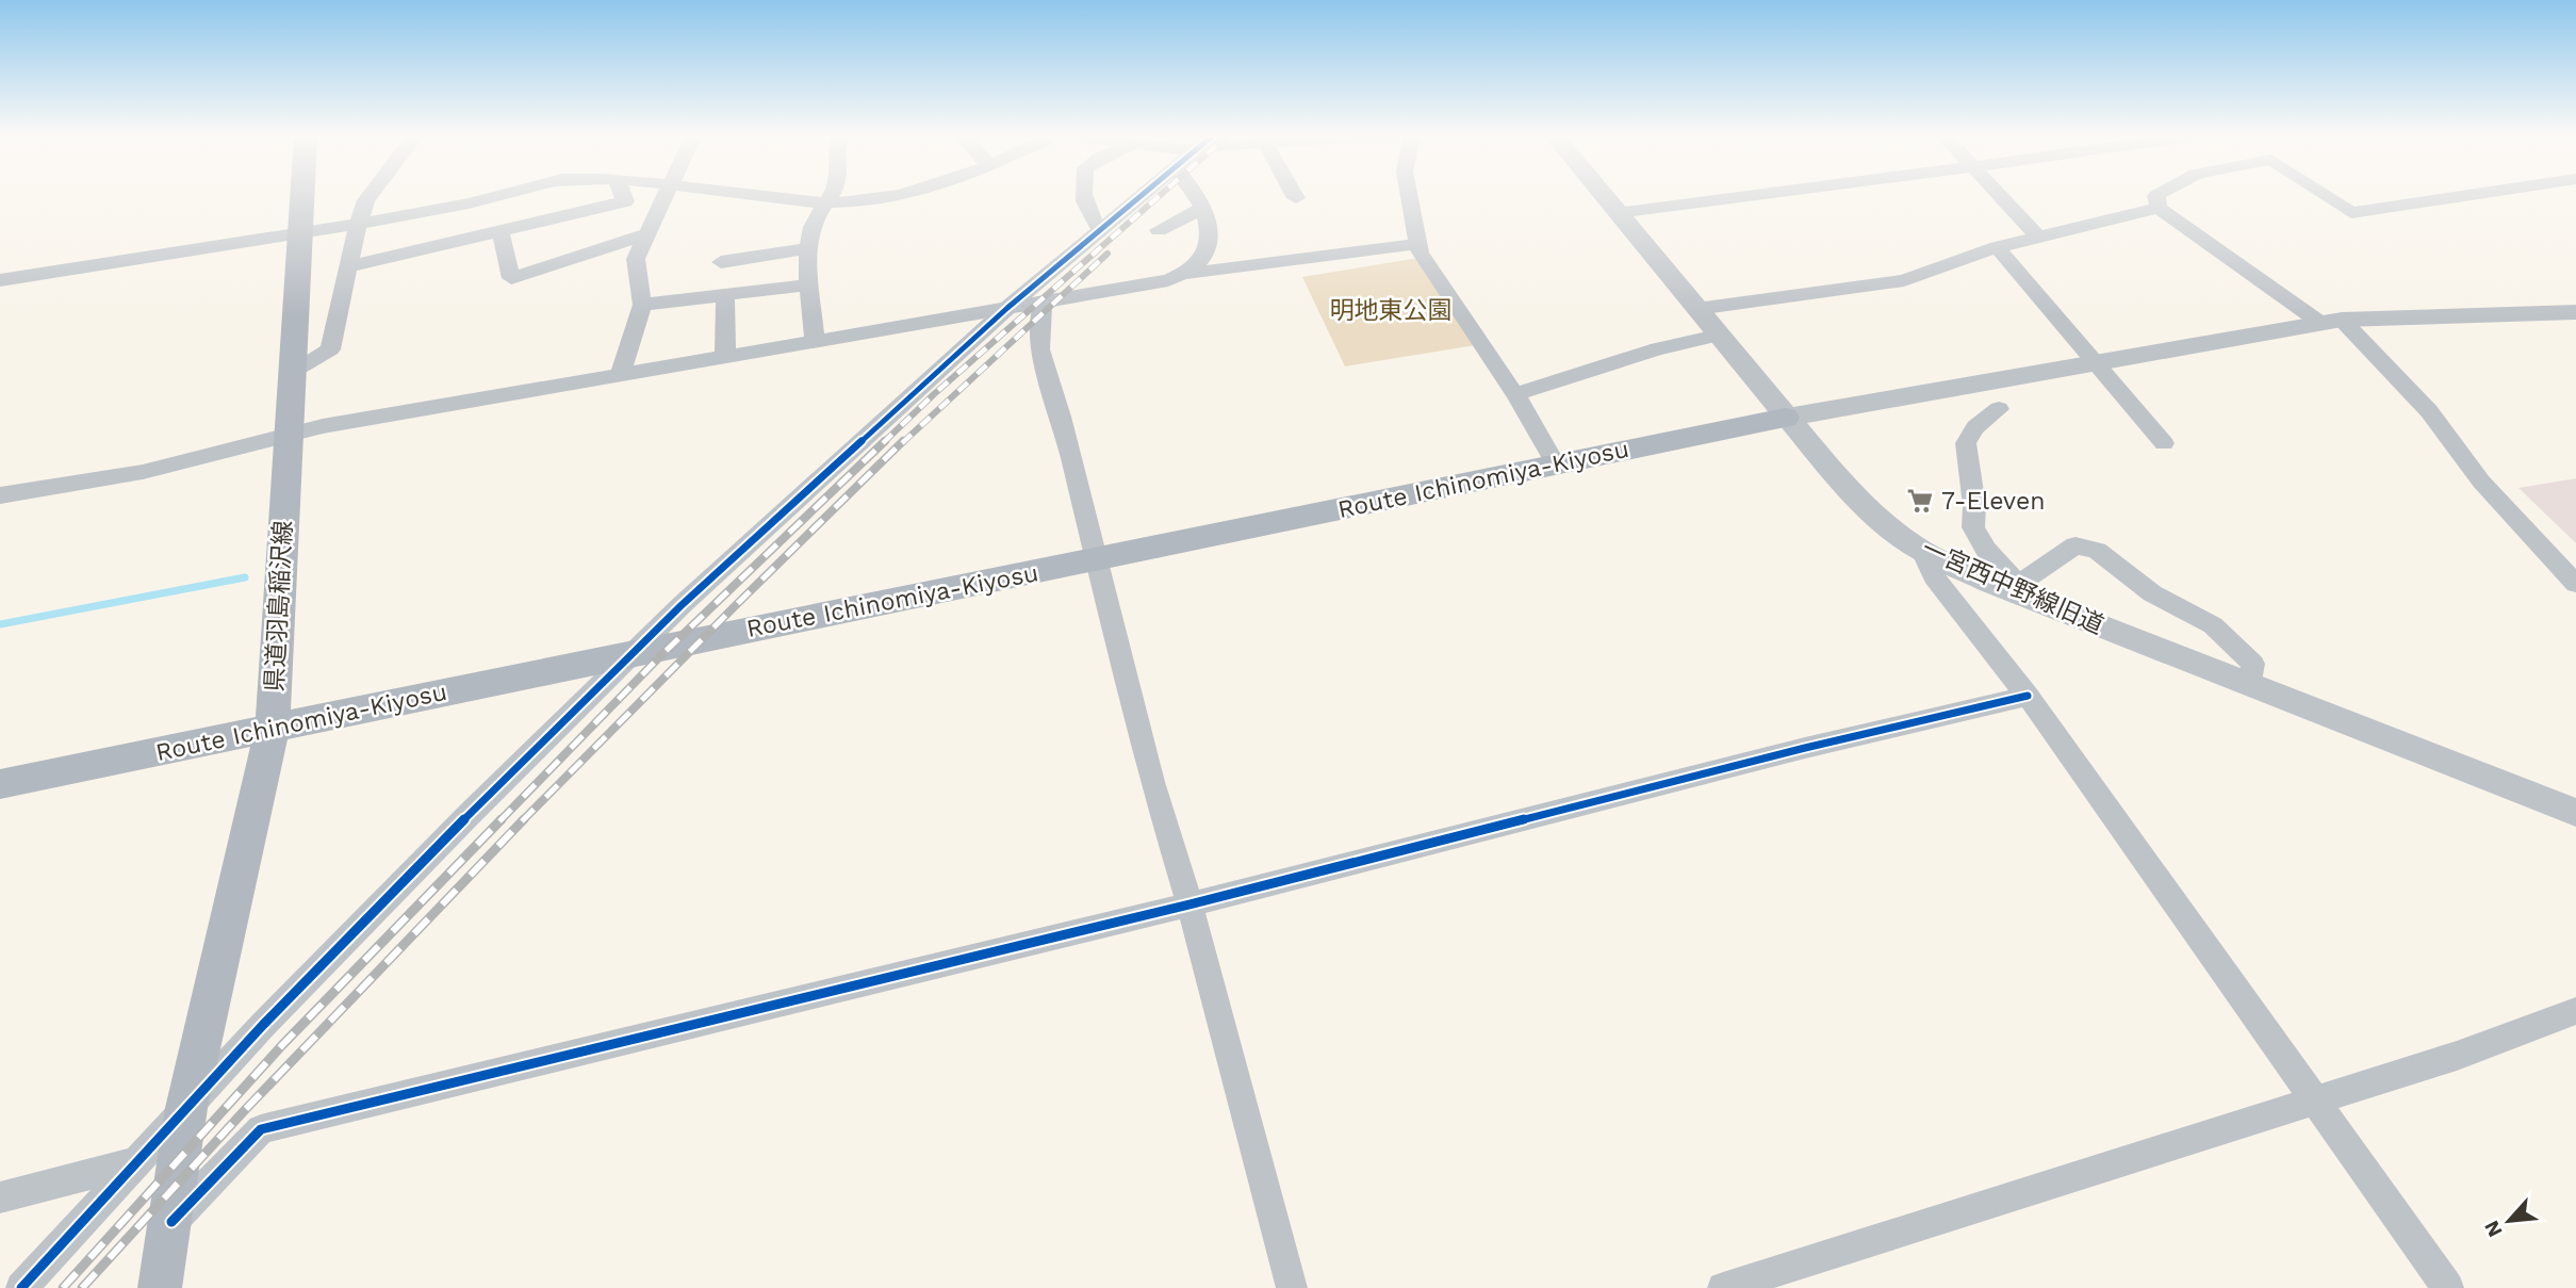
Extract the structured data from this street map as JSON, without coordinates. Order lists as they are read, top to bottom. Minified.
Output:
{"streets":{"main road":["Route Ichinomiya-Kiyosu","県道羽島稲沢線"],"street":["一宮西中野線旧道"]},"crossings":[["Route Ichinomiya-Kiyosu","一宮西中野線旧道"],["Route Ichinomiya-Kiyosu","県道羽島稲沢線"]],"parks":["明地東公園"],"places":{"supermarket":["7-Eleven"]},"north":"bottom left"}
